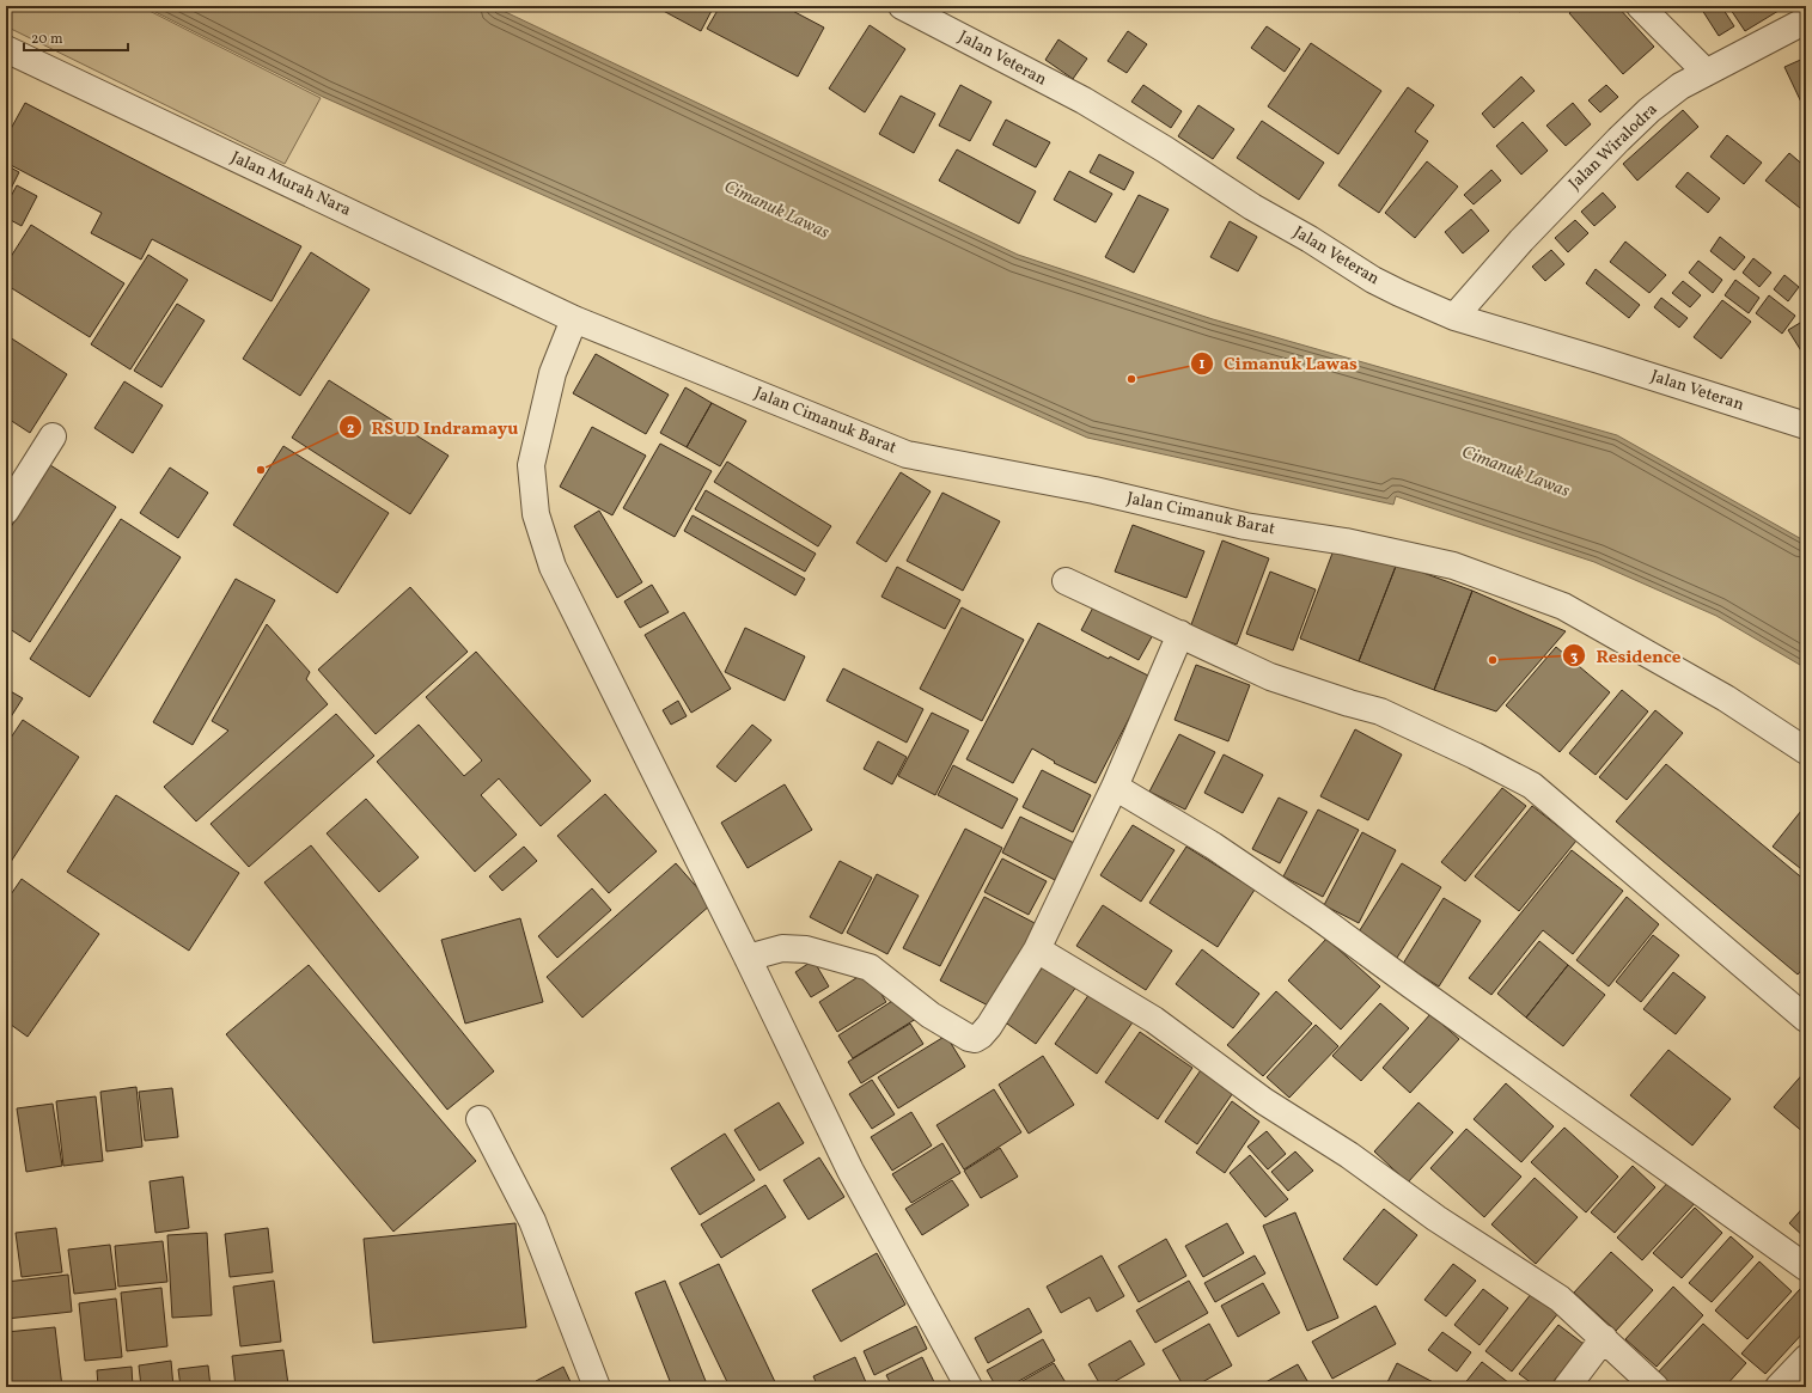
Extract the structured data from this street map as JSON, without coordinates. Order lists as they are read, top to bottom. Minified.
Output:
{"streets":{"street":["Jalan Veteran","Jalan Wiralodra","Jalan Murah Nara","Jalan Cimanuk Barat"]},"crossings":[["Jalan Veteran","Jalan Wiralodra"],["Jalan Murah Nara","Jalan Cimanuk Barat"]],"water":["Cimanuk Lawas"],"places":["Cimanuk Lawas","RSUD Indramayu","Residence"],"scale_bar":"20 m"}
